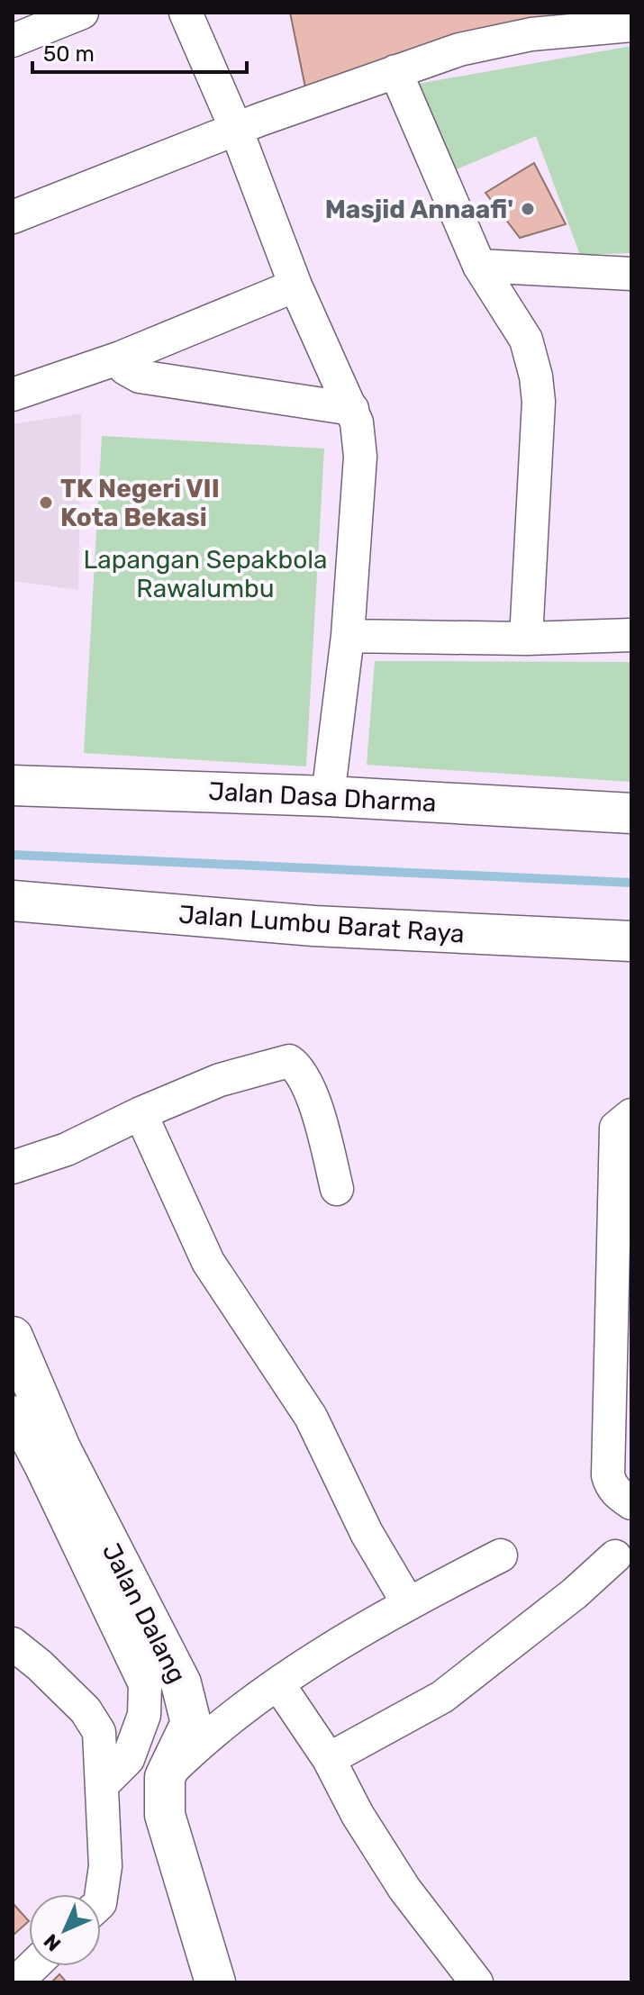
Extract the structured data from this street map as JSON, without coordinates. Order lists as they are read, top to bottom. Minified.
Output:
{"streets":{"street":["Jalan Dasa Dharma","Jalan Lumbu Barat Raya","Jalan Dalang"]},"parks":["Lapangan Sepakbola Rawalumbu"],"places":["Masjid Annaafi'","TK Negeri VII Kota Bekasi"],"scale_bar":"50 m","north":"bottom left"}
